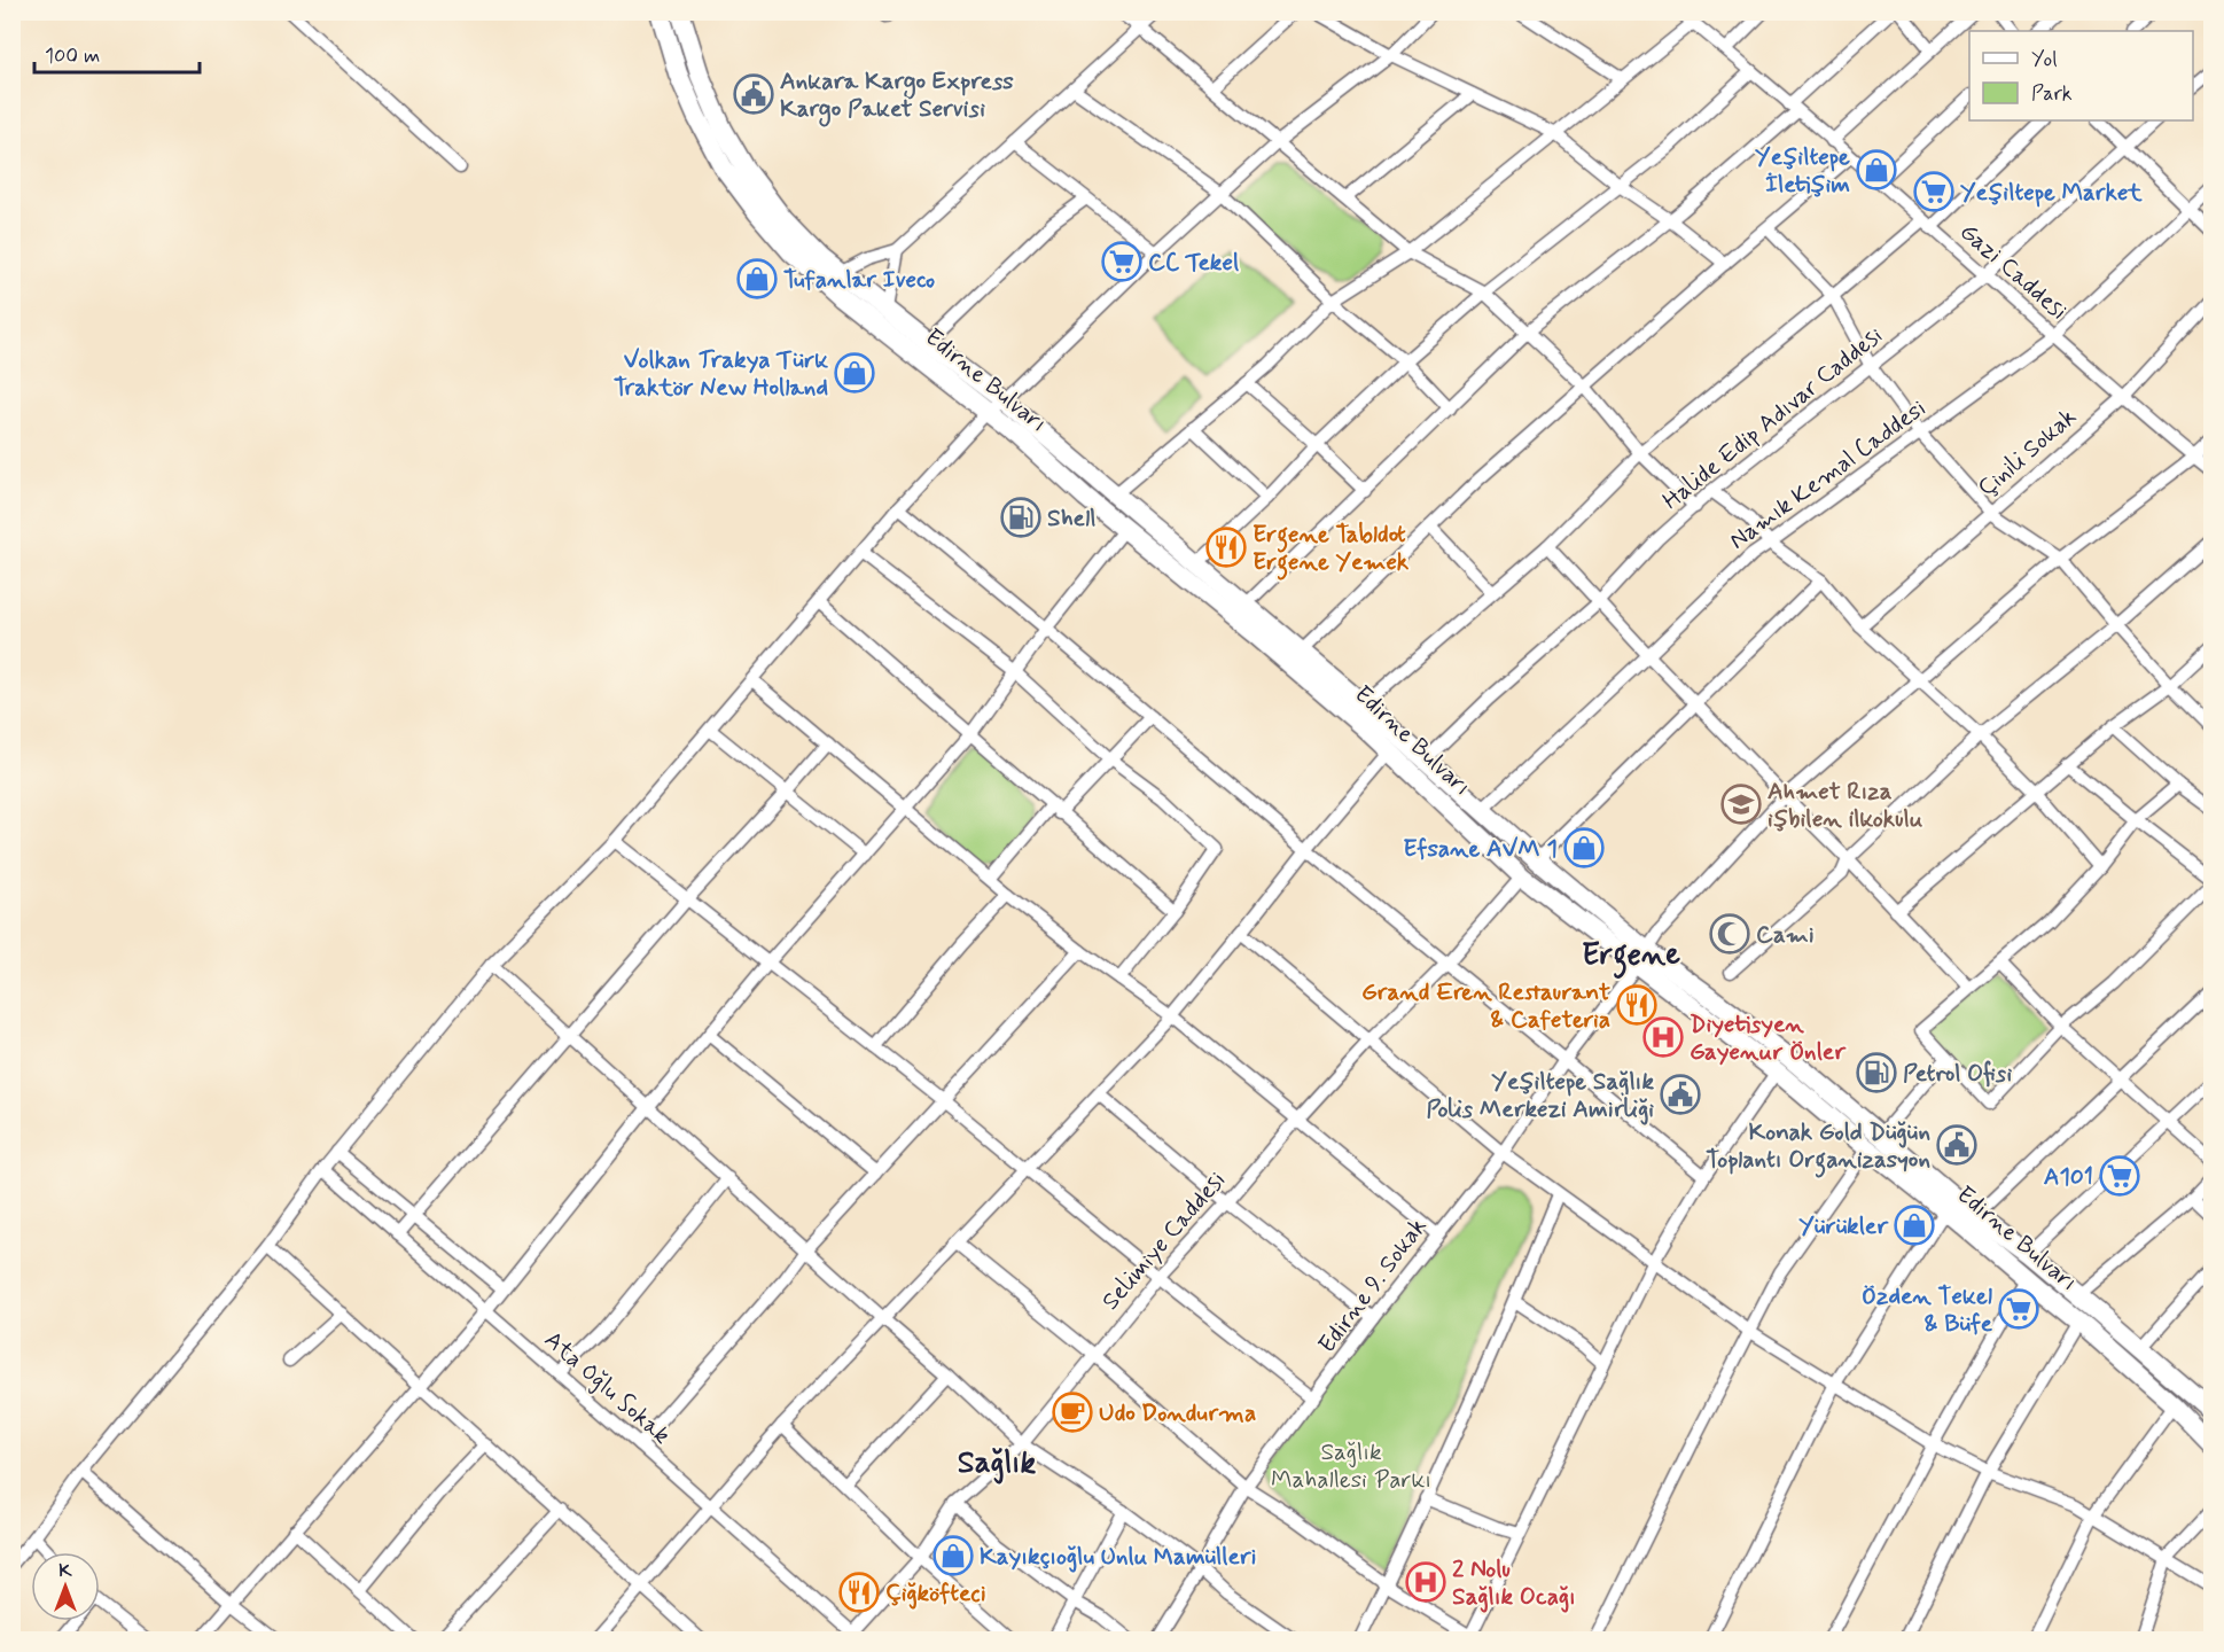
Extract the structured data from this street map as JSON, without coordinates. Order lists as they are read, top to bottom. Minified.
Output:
{"streets":{"highway":["Edirne Bulvarı"],"street":["Gazi Caddesi","Halide Edip Adıvar Caddesi","Çinili Sokak","Namık Kemal Caddesi","Selimiye Caddesi","Edirne 9. Sokak","Ata Oğlu Sokak"]},"crossings":[["Gazi Caddesi","Halide Edip Adıvar Caddesi"],["Gazi Caddesi","Çinili Sokak"],["Gazi Caddesi","Namık Kemal Caddesi"],["Gazi Caddesi","Edirne 9. Sokak"],["Edirne Bulvarı","Halide Edip Adıvar Caddesi"],["Edirne Bulvarı","Namık Kemal Caddesi"],["Edirne Bulvarı","Selimiye Caddesi"],["Edirne Bulvarı","Edirne 9. Sokak"],["Selimiye Caddesi","Ata Oğlu Sokak"]],"districts":["Ergene","Sağlık"],"parks":["Sağlık Mahallesi Parkı"],"places":{"public building":["Ankara Kargo Express Kargo Paket Servisi","Yeşiltepe Sağlık Polis Merkezi Amirliği","Konak Gold Düğün Toplantı Organizasyon"],"shop":["Yeşiltepe İletişim","Tufanlar Iveco","Volkan Trakya Türk Traktör New Holland","Efsane AVM 1","Yürükler","Kayıkçıoğlu Unlu Mamülleri"],"supermarket":["Yeşiltepe Market","CC Tekel","A101","Özden Tekel & Büfe"],"fuel station":["Shell","Petrol Ofisi"],"restaurant":["Ergene Tabldot Ergene Yemek","Grand Eren Restaurant & Cafeteria","Çiğköfteci"],"school or university":["Ahmet Rıza işbilen ilkokulu"],"mosque":["Cami"],"hospital":["Diyetisyen Gayenur Önler","2 Nolu Sağlık Ocağı"],"cafe":["Udo Dondurma"]},"legend":["Yol","Park"],"scale_bar":"100 m","north":"top"}
